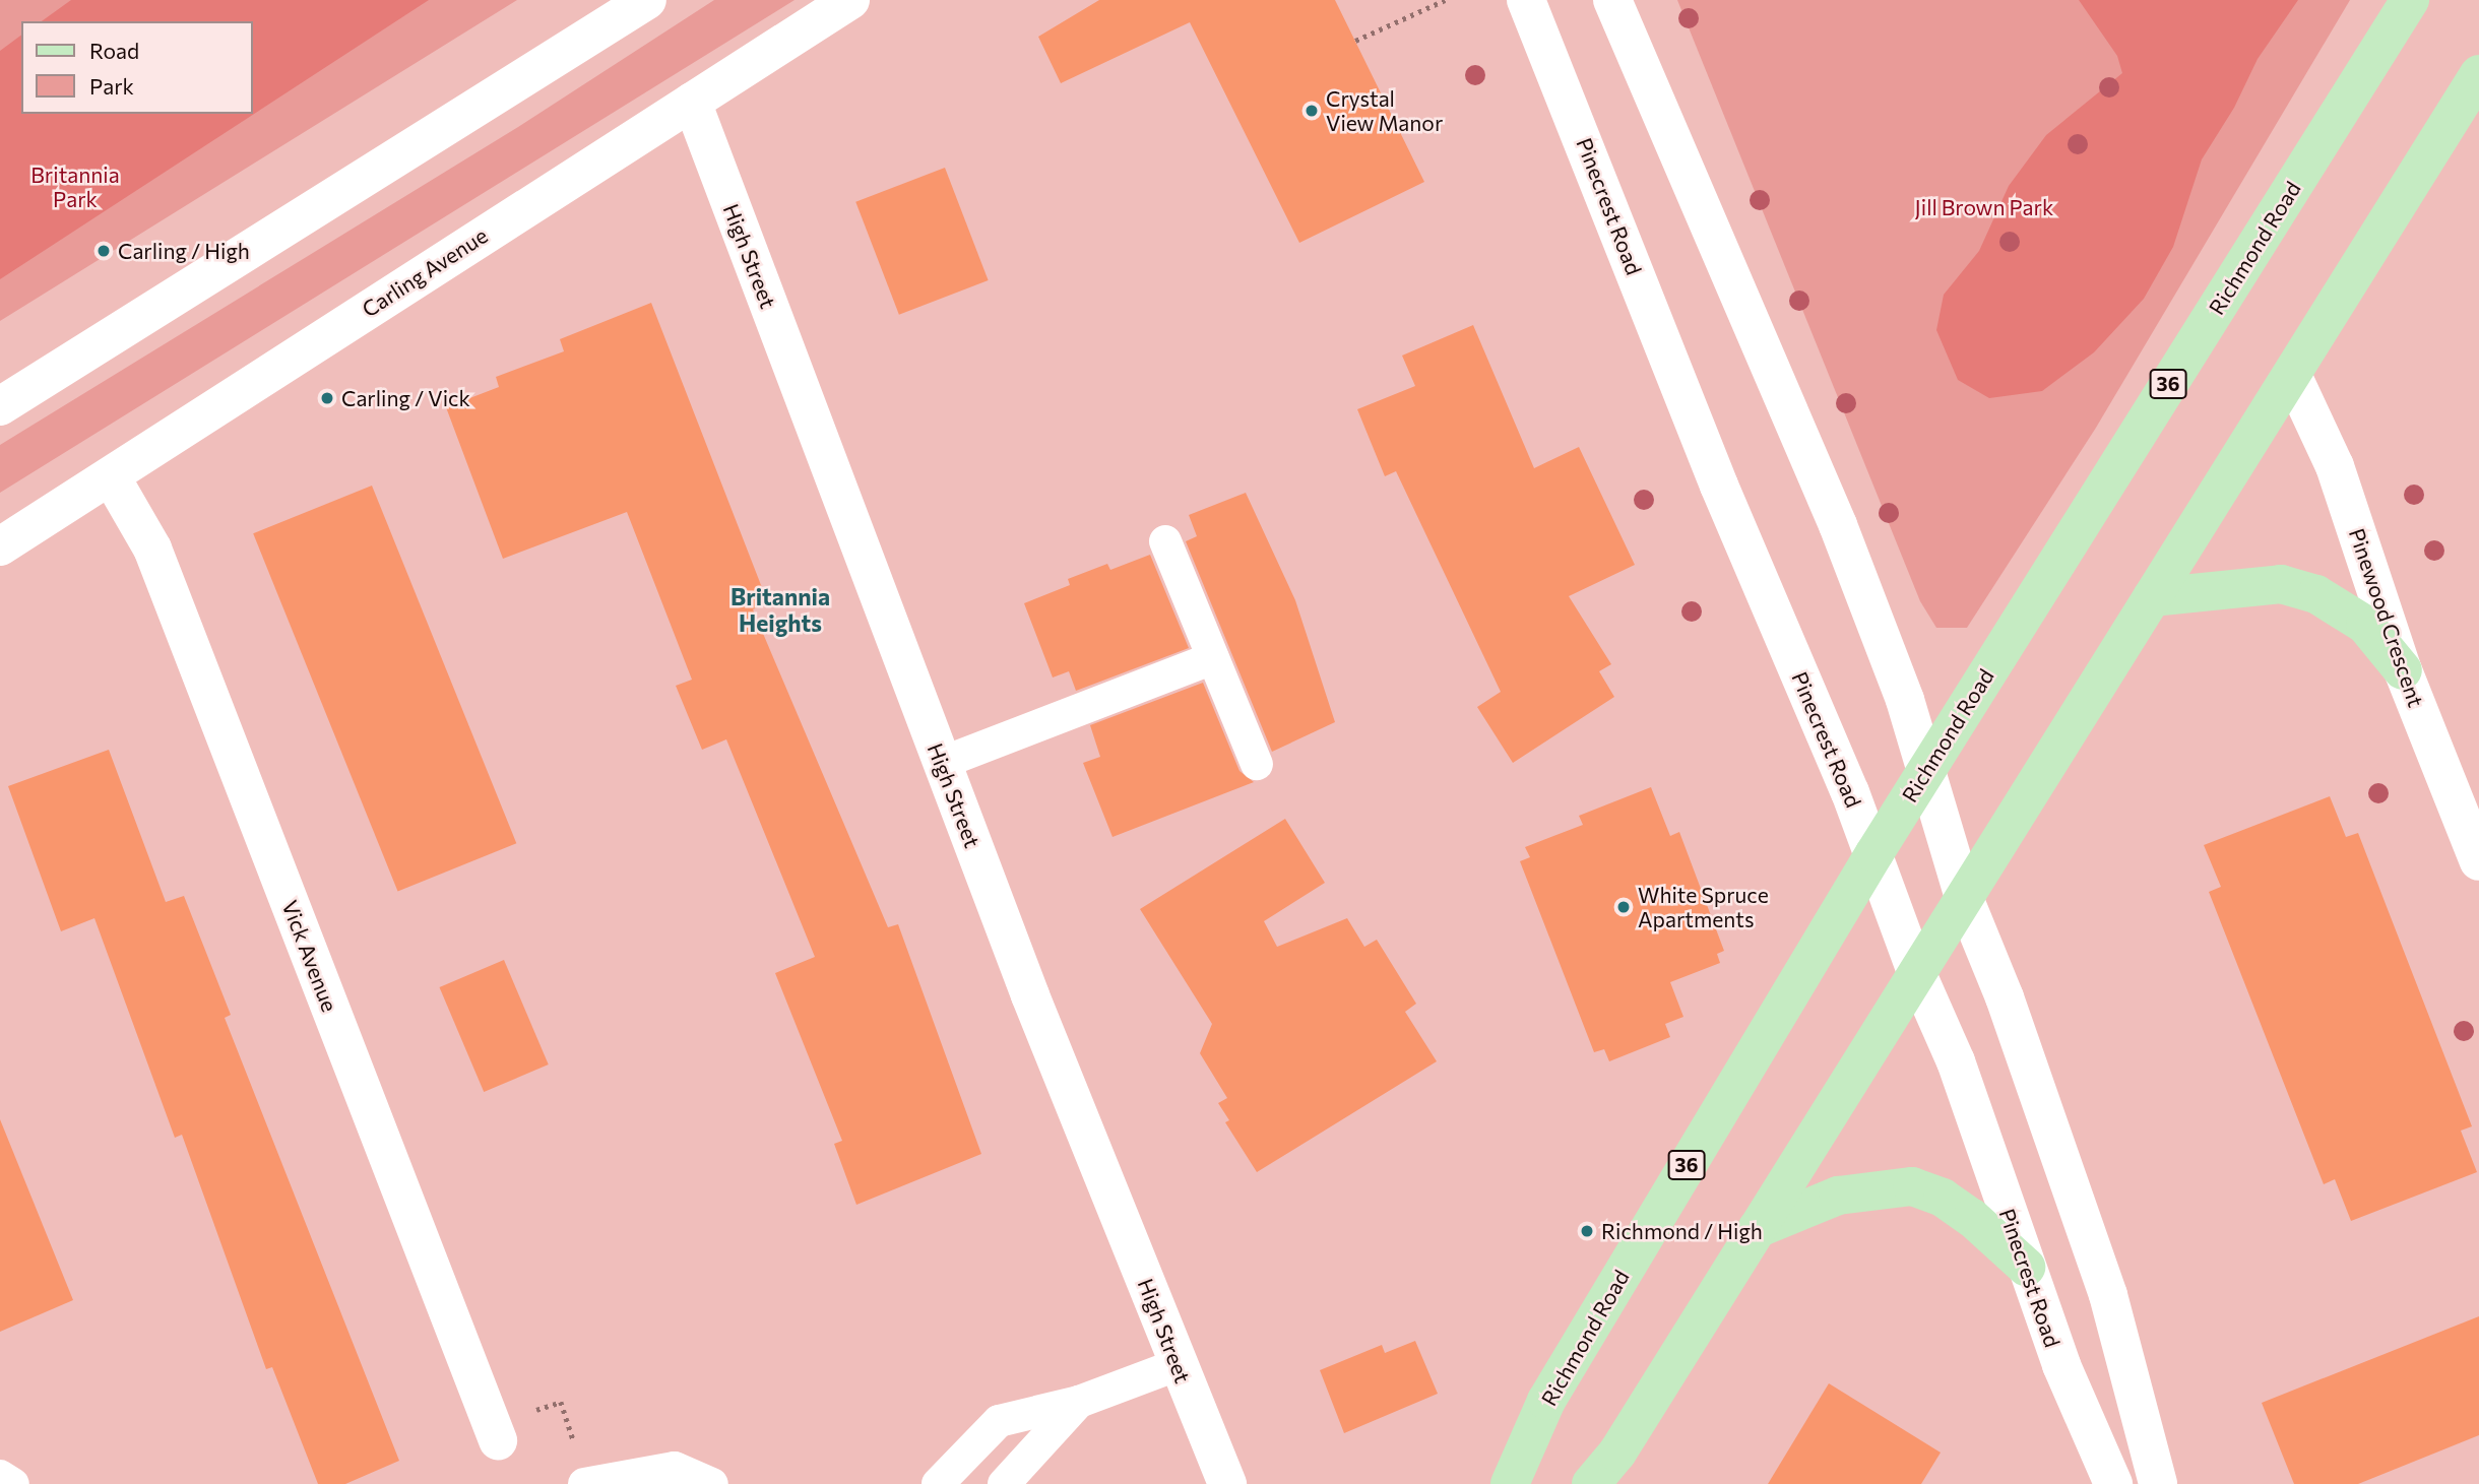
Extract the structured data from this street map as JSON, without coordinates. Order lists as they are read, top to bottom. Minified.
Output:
{"streets":{"main road":["Pinecrest Road","Richmond Road","High Street","Carling Avenue","36","Pinewood Crescent","Vick Avenue"]},"crossings":[["Pinecrest Road","Richmond Road"],["High Street","Carling Avenue"],["Carling Avenue","Vick Avenue"]],"districts":["Britannia Heights"],"parks":["Britannia Park","Jill Brown Park"],"places":["Crystal View Manor","Carling / High","Carling / Vick","White Spruce Apartments","Richmond / High"],"legend":["Road","Park"]}
